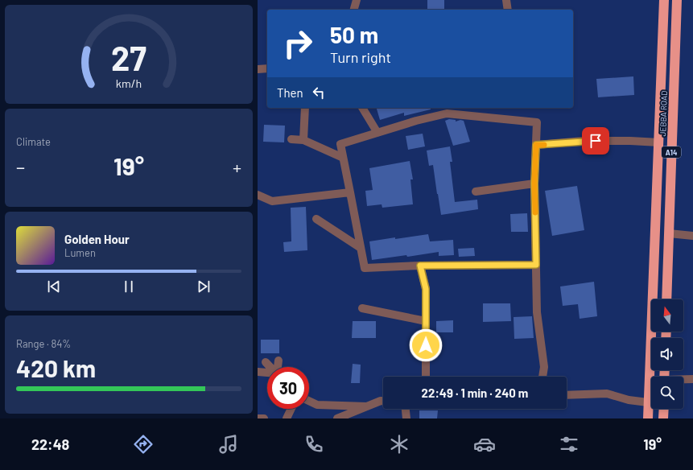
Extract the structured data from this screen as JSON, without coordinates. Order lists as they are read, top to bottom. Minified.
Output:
{"streets":{"highway":["JEBBA ROAD","A14"]},"north":"top","page":{"turn":["50 m","Turn right"],"then":"Then","tile":["Climate",["Range · 84%","420 km"]],"heat":["−","19°","+"],"song":["Golden Hour","Lumen"],"limit":"30","trip":"22:49 · 1 min · 240 m","tabs":["22:48","19°"],"gauge":["27","km/h"]}}
